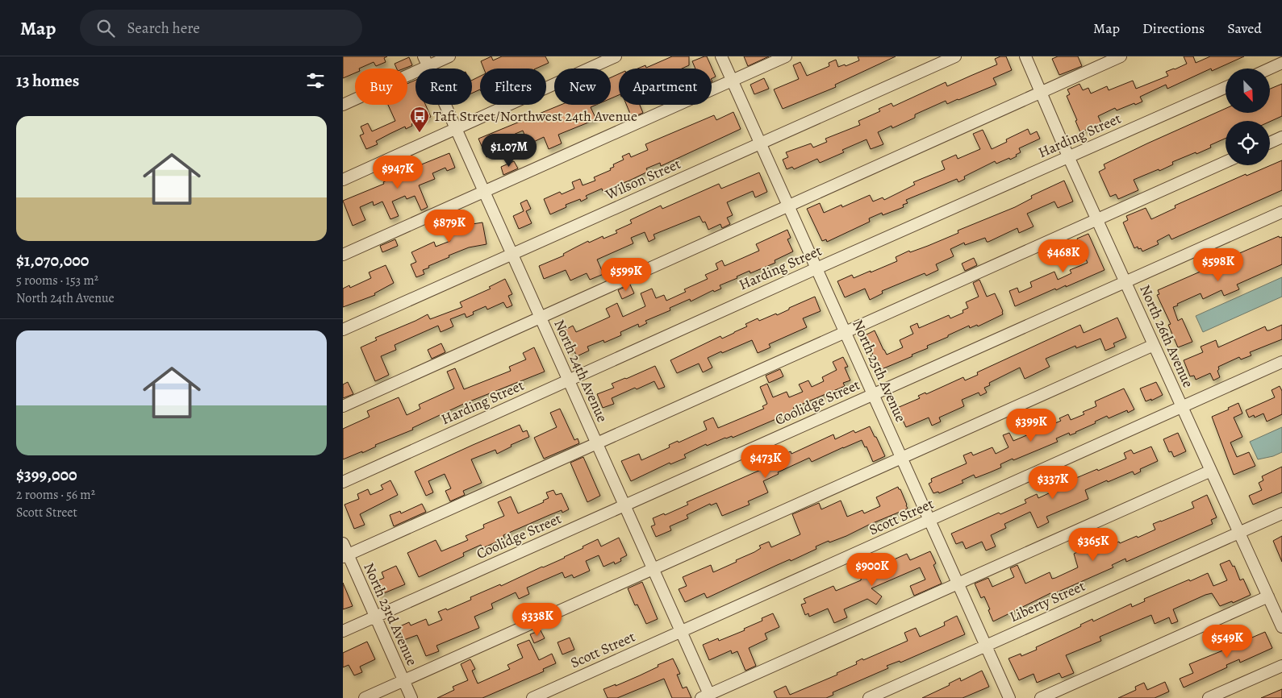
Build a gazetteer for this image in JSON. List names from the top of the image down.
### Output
{
  "streets": {
    "street": [
      "Harding Street",
      "Wilson Street",
      "North 26th Avenue",
      "North 24th Avenue",
      "North 25th Avenue",
      "Coolidge Street",
      "Scott Street",
      "Liberty Street",
      "North 23rd Avenue"
    ]
  },
  "crossings": [
    ["Harding Street", "North 26th Avenue"],
    ["Harding Street", "North 24th Avenue"],
    ["Harding Street", "North 25th Avenue"],
    ["Wilson Street", "North 24th Avenue"],
    ["Wilson Street", "North 25th Avenue"],
    ["North 26th Avenue", "Coolidge Street"],
    ["North 26th Avenue", "Scott Street"],
    ["North 26th Avenue", "Liberty Street"],
    ["North 24th Avenue", "Coolidge Street"],
    ["North 24th Avenue", "Scott Street"],
    ["North 25th Avenue", "Coolidge Street"],
    ["North 25th Avenue", "Scott Street"],
    ["North 25th Avenue", "Liberty Street"],
    ["Coolidge Street", "North 23rd Avenue"]
  ],
  "places": {
    "bus stop": ["Taft Street/Northwest 24th Avenue"]
  },
  "north": "bottom right",
  "page": {
    "header": "Map",
    "search": "Search here",
    "nav": ["Map", "Directions", "Saved"],
    "heading": "13 homes",
    "chip": [
      "Buy",
      "Rent",
      "Filters",
      "New",
      "Apartment"
    ],
    "list": [
      {
        "name": "$1,070,000",
        "note": "5 rooms · 153 m² · North 24th Avenue"
      },
      {
        "name": "$399,000",
        "note": "2 rooms · 56 m² · Scott Street"
      }
    ],
    "price": [
      "$1.07M",
      "$947K",
      "$879K",
      "$468K",
      "$598K",
      "$599K",
      "$399K",
      "$473K",
      "$337K",
      "$365K",
      "$900K",
      "$338K",
      "$549K"
    ]
  }
}
